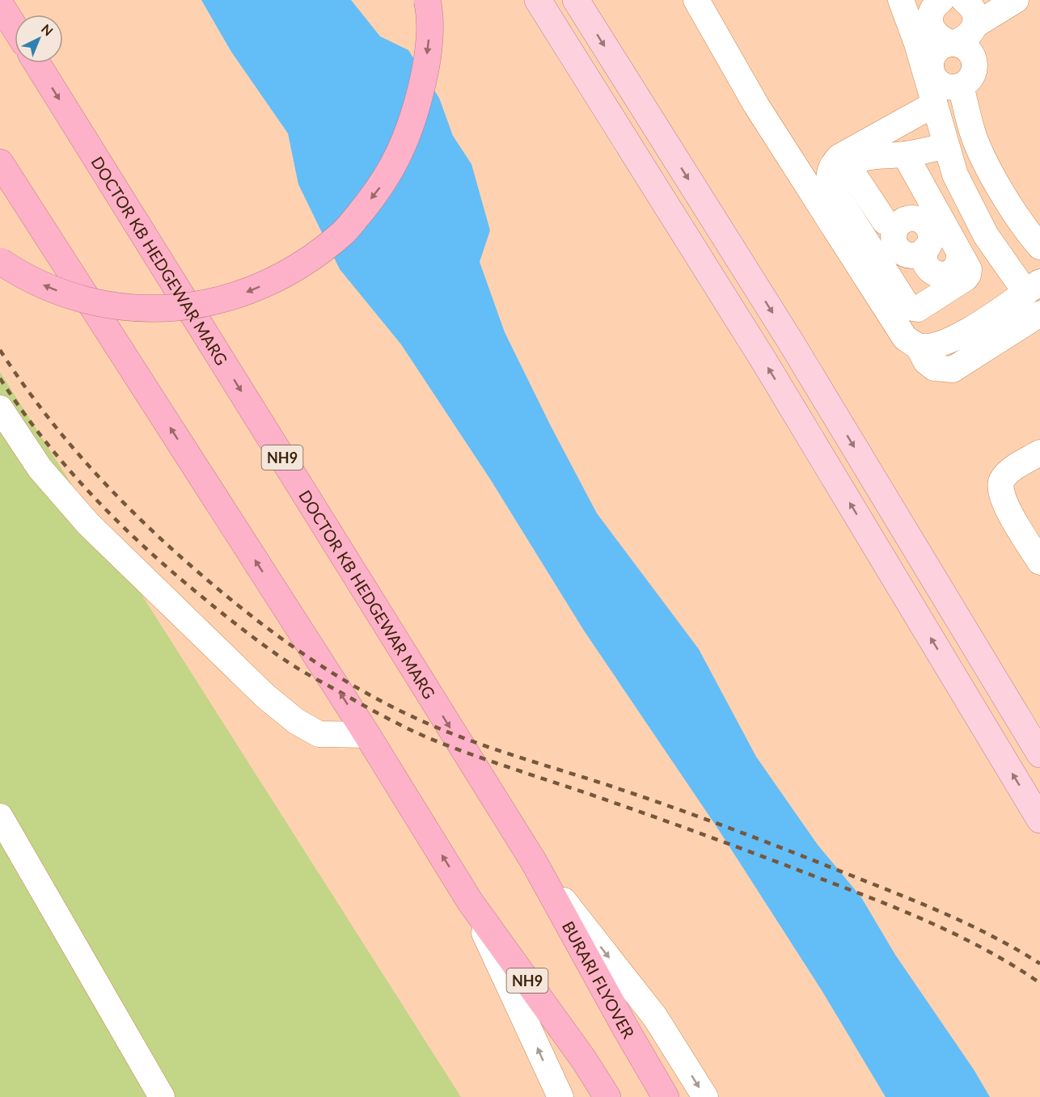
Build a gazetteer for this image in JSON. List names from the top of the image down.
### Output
{
  "streets": {
    "highway": ["DOCTOR KB HEDGEWAR MARG", "NH9", "BURARI FLYOVER"]
  },
  "crossings": [
    ["DOCTOR KB HEDGEWAR MARG", "BURARI FLYOVER"]
  ],
  "north": "top right"
}
